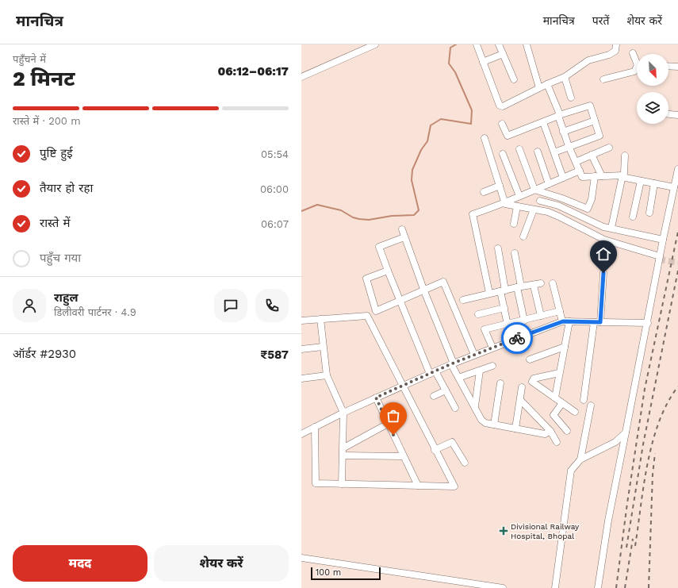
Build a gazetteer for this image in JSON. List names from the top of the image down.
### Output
{
  "places": {
    "health": ["Divisional Railway Hospital, Bhopal"]
  },
  "scale_bar": "100 m",
  "north": "bottom right",
  "page": {
    "header": "मानचित्र",
    "nav": ["मानचित्र", "परतें", "शेयर करें"],
    "heading": ["2 मिनट", "पहुँचने में", "06:12–06:17"],
    "panel": [
      "राहुल",
      "डिलीवरी पार्टनर · 4.9",
      "ऑर्डर #2930",
      "₹587"
    ],
    "bar": "रास्ते में · 200 m",
    "list": [
      ["पुष्टि हुई", "05:54"],
      ["तैयार हो रहा", "06:00"],
      ["रास्ते में", "06:07"],
      "पहुँच गया"
    ],
    "buttons": ["मदद", "शेयर करें"],
    "scale": "100 m"
  }
}
